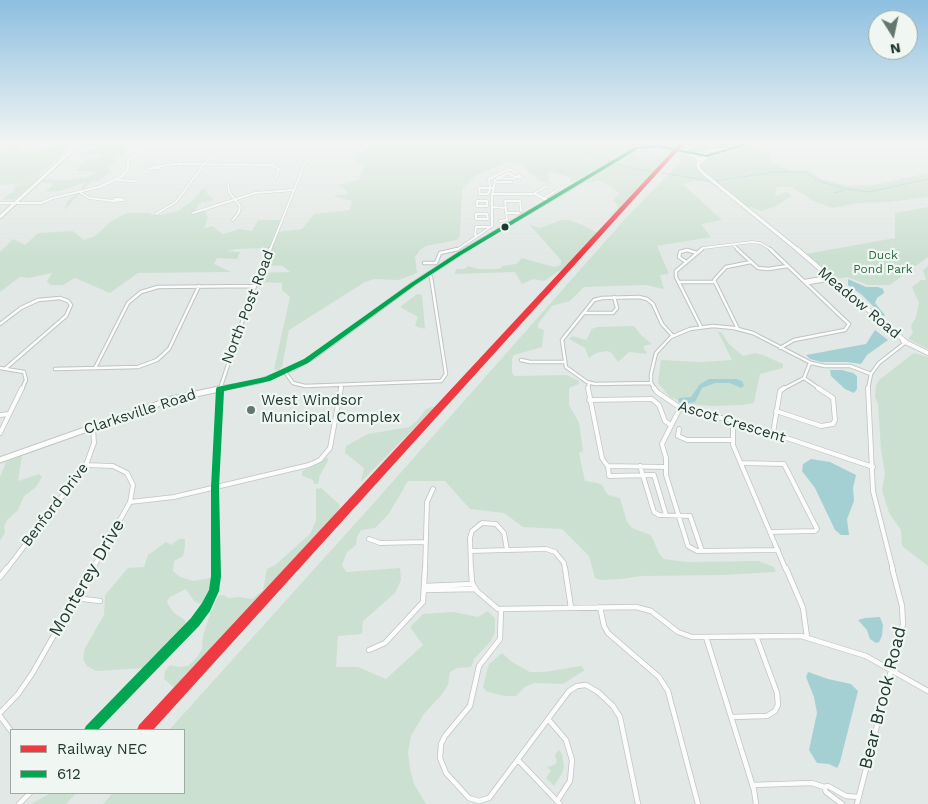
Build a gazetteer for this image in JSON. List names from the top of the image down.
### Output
{
  "streets": {
    "street": [
      "Meadow Road",
      "North Post Road",
      "Clarksville Road",
      "Ascot Crescent",
      "Benford Drive",
      "Monterey Drive",
      "Bear Brook Road"
    ]
  },
  "crossings": [
    ["North Post Road", "Clarksville Road"],
    ["Clarksville Road", "Benford Drive"],
    ["Ascot Crescent", "Bear Brook Road"],
    ["Benford Drive", "Monterey Drive"]
  ],
  "parks": ["Duck Pond Park"],
  "places": ["West Windsor Municipal Complex"],
  "lines": ["rail line NEC", "transit line 612"],
  "legend": ["Railway NEC", "612"],
  "north": "bottom"
}
